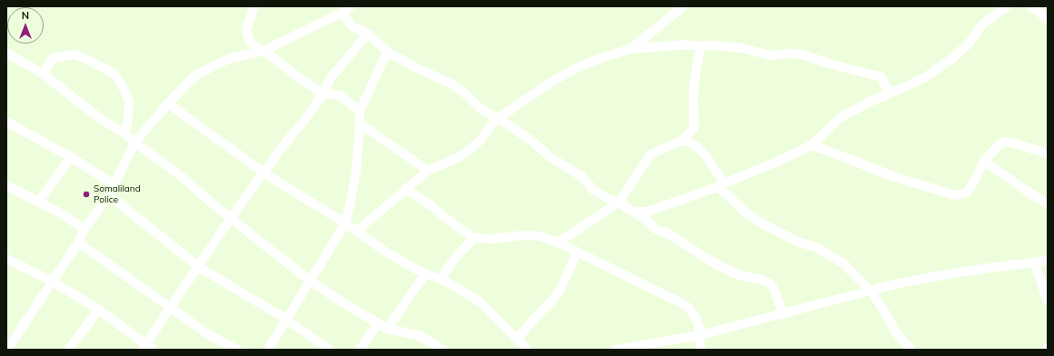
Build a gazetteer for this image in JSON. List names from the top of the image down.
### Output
{
  "places": ["Somaliland Police"],
  "north": "top"
}
